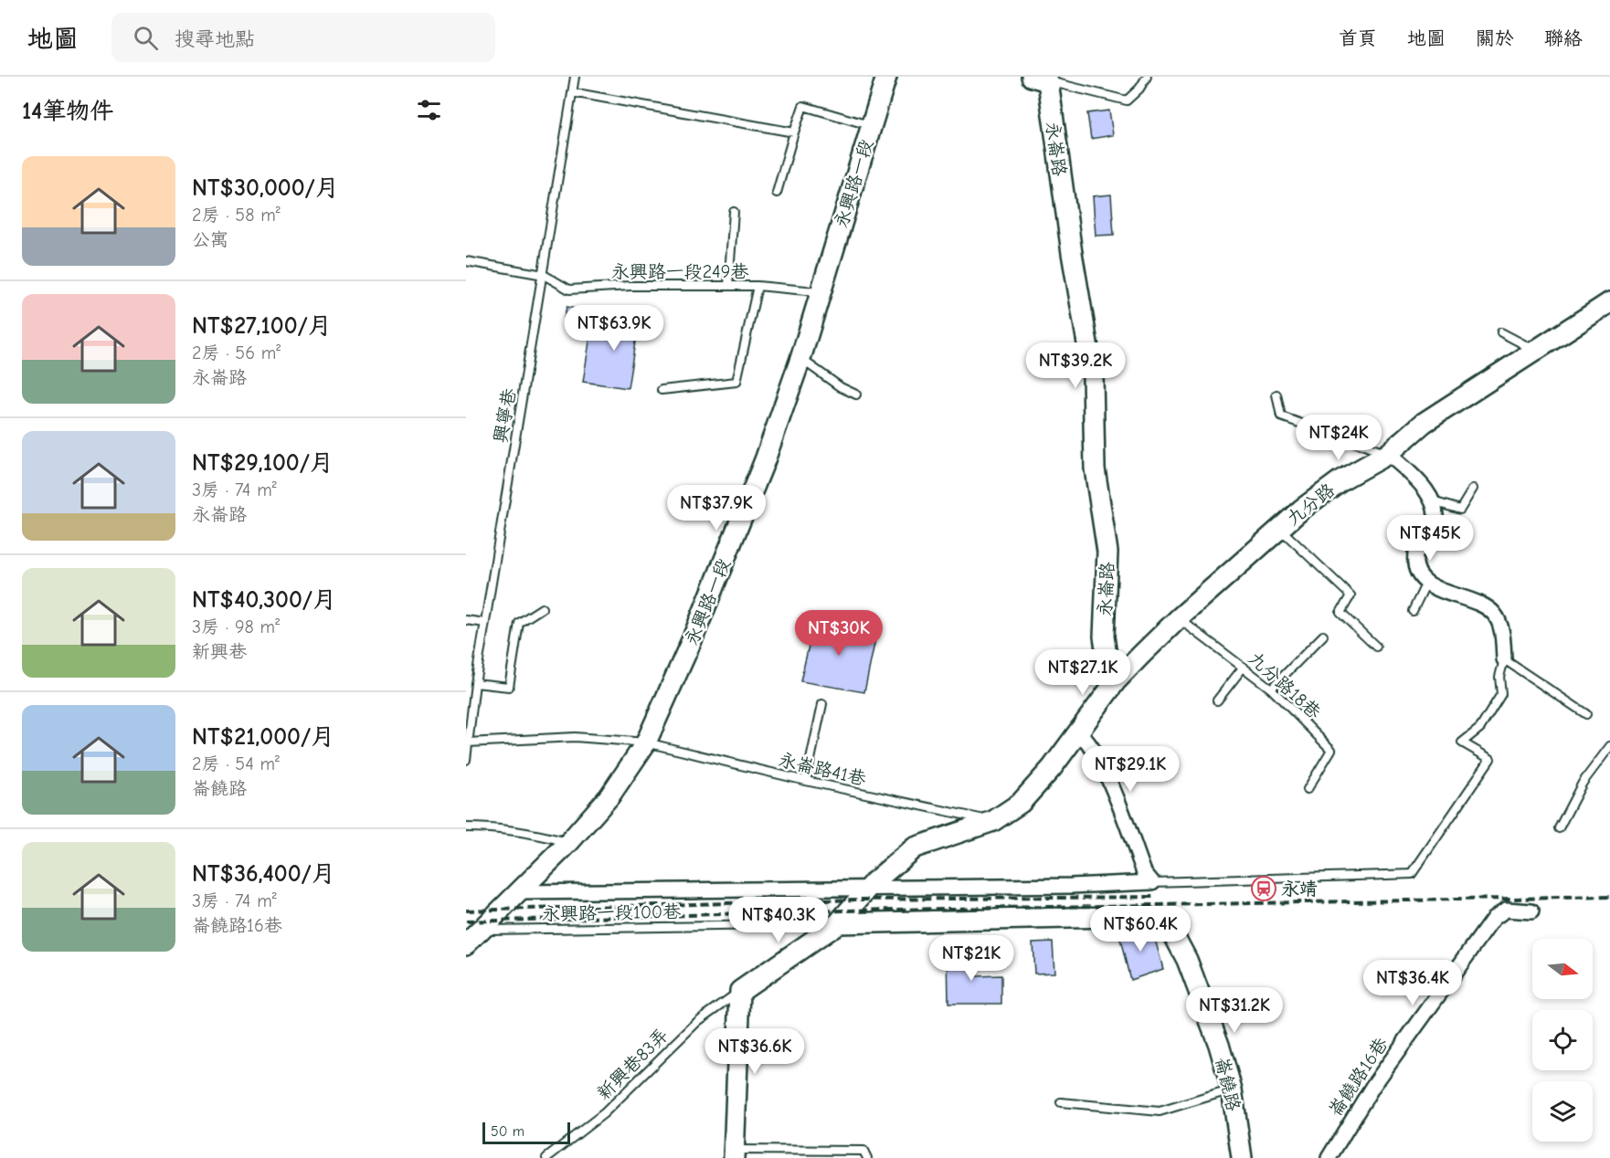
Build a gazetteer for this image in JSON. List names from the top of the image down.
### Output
{
  "streets": {
    "street": [
      "永崙路",
      "永興路一段",
      "九分路",
      "崙饒路16巷",
      "崙饒路"
    ],
    "lane": [
      "永興路一段249巷",
      "興寧巷",
      "九分路18巷",
      "永崙路41巷",
      "永興路一段100巷",
      "新興巷83弄"
    ]
  },
  "crossings": [
    ["永崙路", "九分路"],
    ["永興路一段", "永興路一段249巷"],
    ["永興路一段", "永崙路41巷"],
    ["永興路一段", "永興路一段100巷"],
    ["永興路一段249巷", "興寧巷"],
    ["興寧巷", "永崙路41巷"],
    ["九分路", "九分路18巷"],
    ["永興路一段100巷", "崙饒路"]
  ],
  "places": {
    "station": ["永靖"]
  },
  "scale_bar": "50 m",
  "north": "right",
  "page": {
    "header": "地圖",
    "search": "搜尋地點",
    "nav": [
      "首頁",
      "地圖",
      "關於",
      "聯絡"
    ],
    "heading": "14筆物件",
    "list": [
      {
        "name": "NT$30,000/月",
        "note": "2房 · 58 m² · 公寓"
      },
      {
        "name": "NT$27,100/月",
        "note": "2房 · 56 m² · 永崙路"
      },
      {
        "name": "NT$29,100/月",
        "note": "3房 · 74 m² · 永崙路"
      },
      {
        "name": "NT$40,300/月",
        "note": "3房 · 98 m² · 新興巷"
      },
      {
        "name": "NT$21,000/月",
        "note": "2房 · 54 m² · 崙饒路"
      },
      {
        "name": "NT$36,400/月",
        "note": "3房 · 74 m² · 崙饒路16巷"
      }
    ],
    "price": [
      "NT$63.9K",
      "NT$39.2K",
      "NT$24K",
      "NT$37.9K",
      "NT$45K",
      "NT$30K",
      "NT$27.1K",
      "NT$29.1K",
      "NT$40.3K",
      "NT$60.4K",
      "NT$21K",
      "NT$36.4K",
      "NT$31.2K",
      "NT$36.6K"
    ],
    "scale": "50 m"
  }
}
